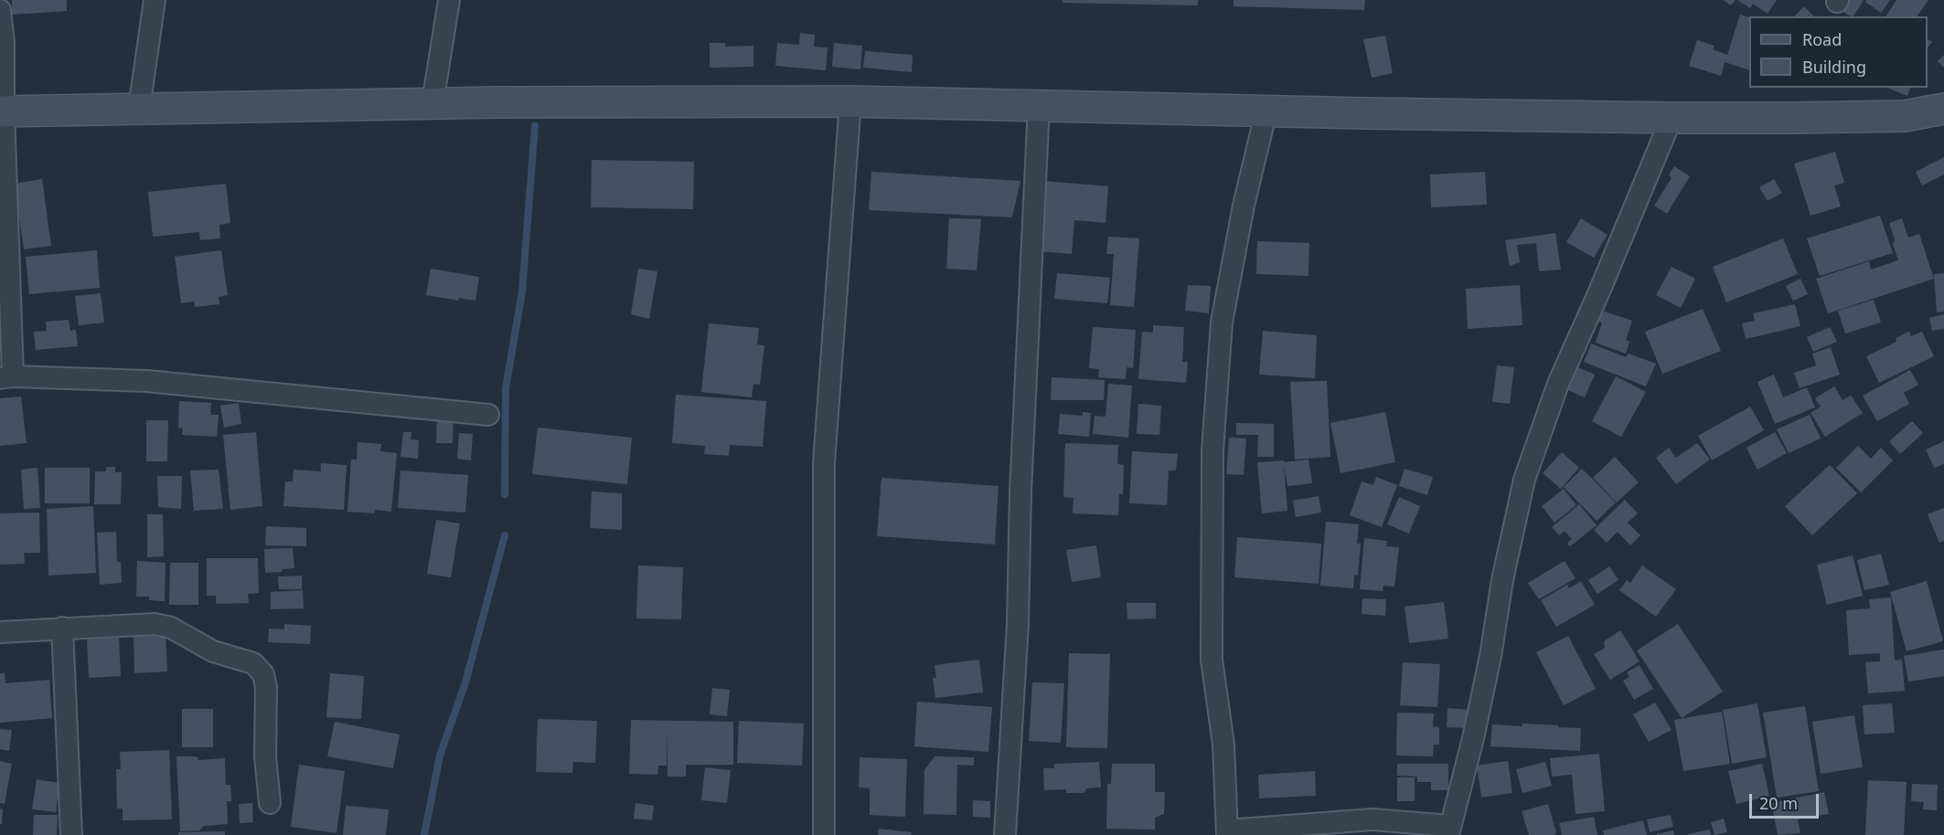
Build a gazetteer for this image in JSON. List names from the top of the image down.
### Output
{
  "legend": ["Road", "Building"],
  "scale_bar": "20 m"
}
